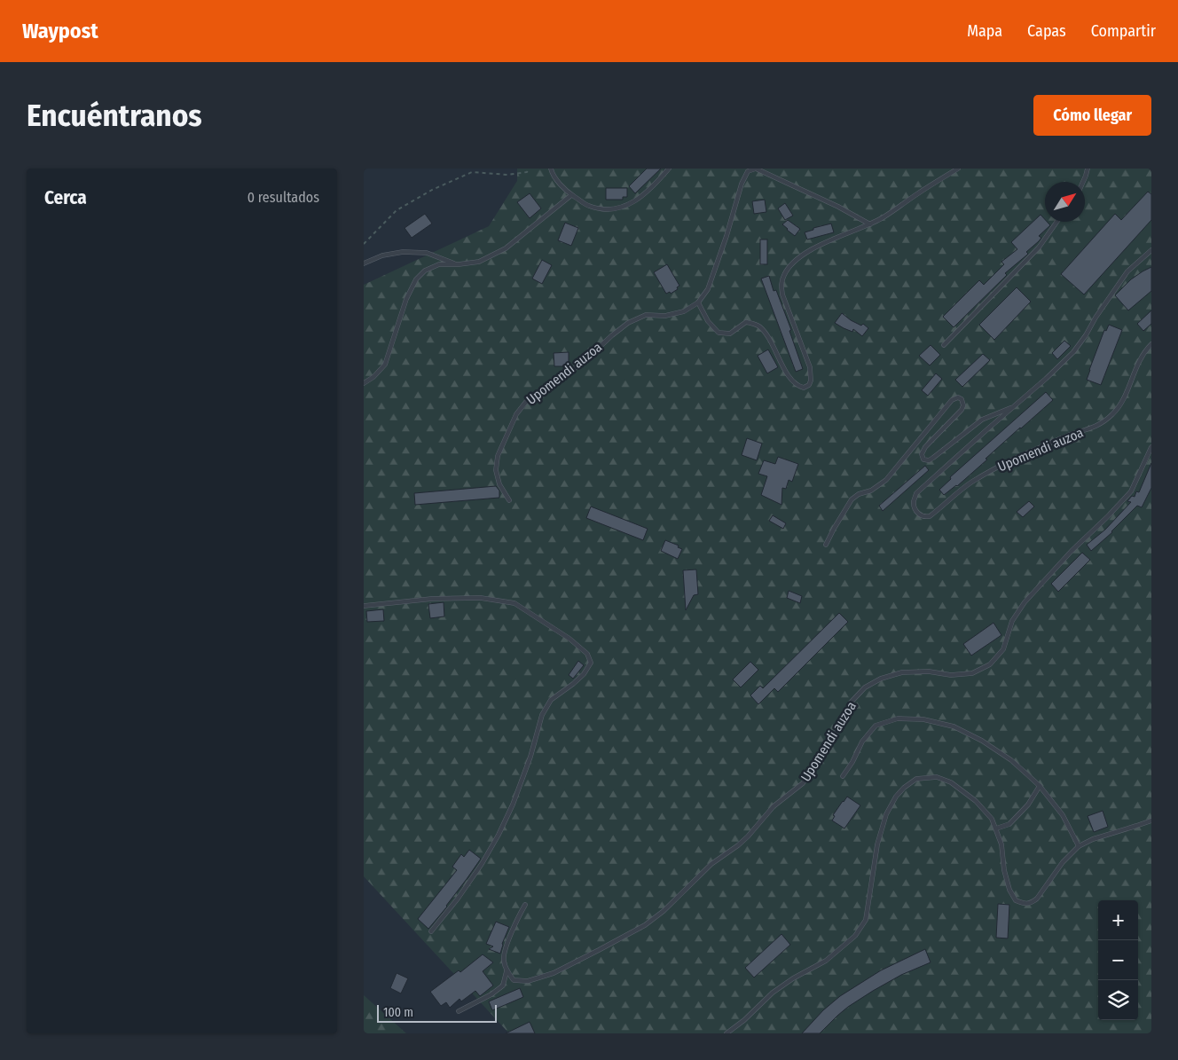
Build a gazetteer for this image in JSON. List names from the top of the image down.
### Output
{
  "streets": {
    "lane": ["Upomendi auzoa"]
  },
  "scale_bar": "100 m",
  "north": "top right",
  "page": {
    "header": "Waypost",
    "nav": ["Mapa", "Capas", "Compartir"],
    "buttons": "Cómo llegar",
    "title": "Encuéntranos",
    "heading": ["Cerca", "0 resultados"],
    "map_buttons": ["+", "−"],
    "scale": "100 m"
  }
}
